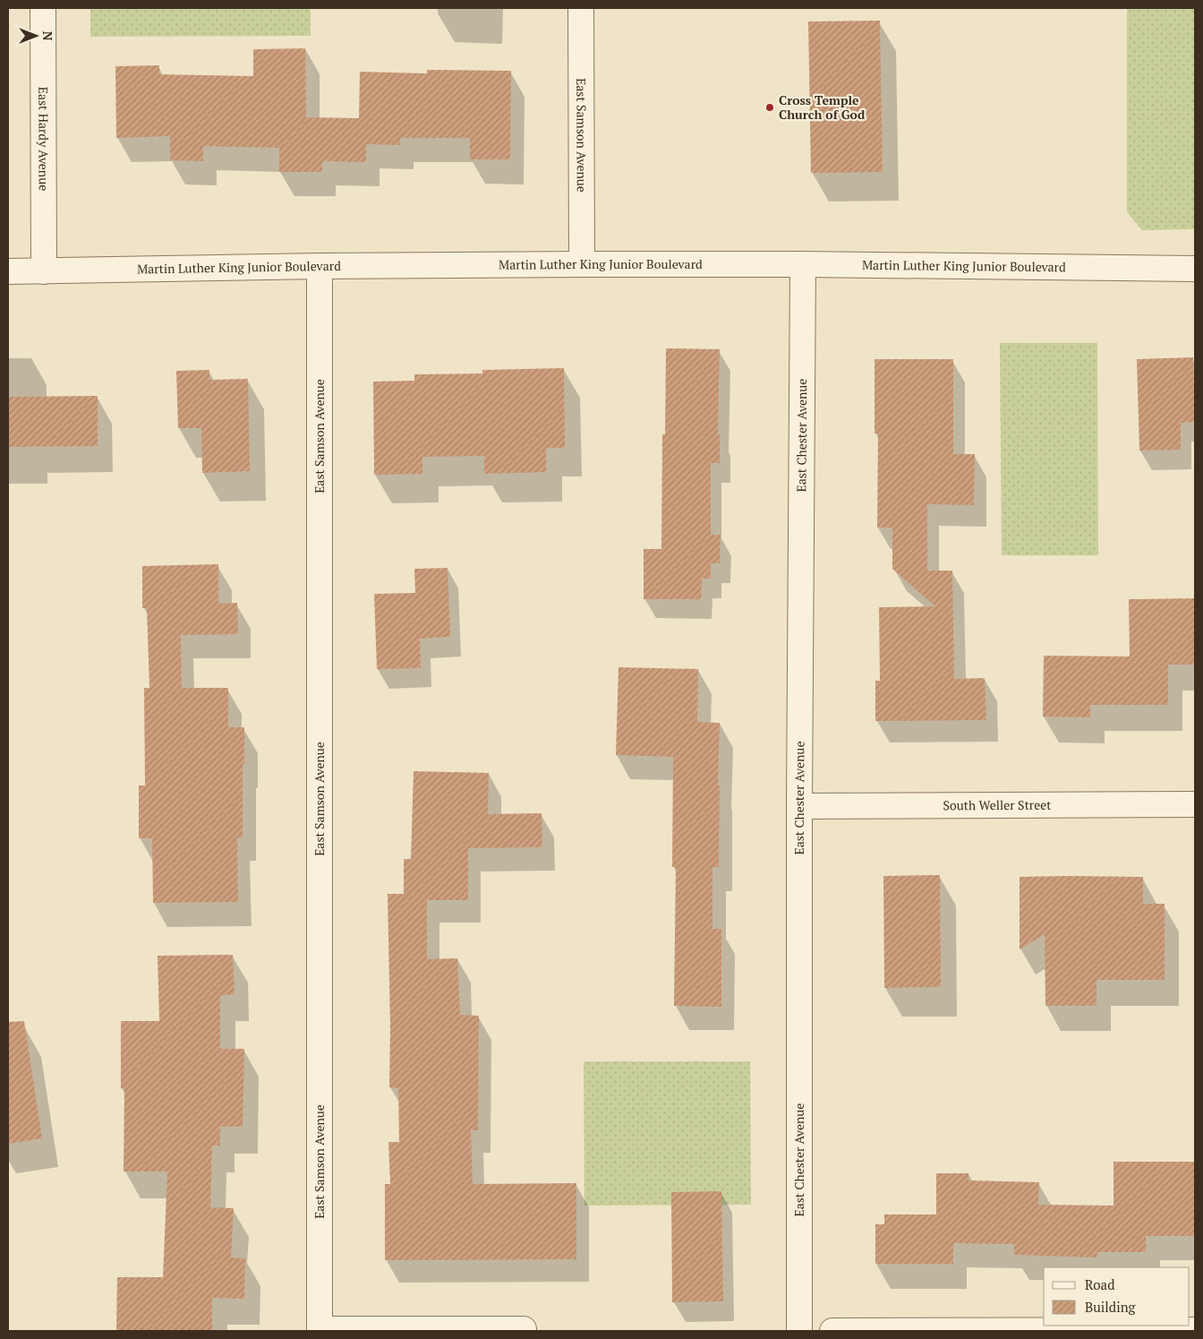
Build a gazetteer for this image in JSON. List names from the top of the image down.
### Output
{
  "streets": {
    "street": [
      "East Samson Avenue",
      "East Hardy Avenue",
      "Martin Luther King Junior Boulevard",
      "East Chester Avenue",
      "South Weller Street"
    ]
  },
  "crossings": [
    ["East Samson Avenue", "Martin Luther King Junior Boulevard"],
    ["East Hardy Avenue", "Martin Luther King Junior Boulevard"],
    ["Martin Luther King Junior Boulevard", "East Chester Avenue"],
    ["East Chester Avenue", "South Weller Street"]
  ],
  "places": ["Cross Temple Church of God"],
  "legend": ["Road", "Building"],
  "north": "right"
}
